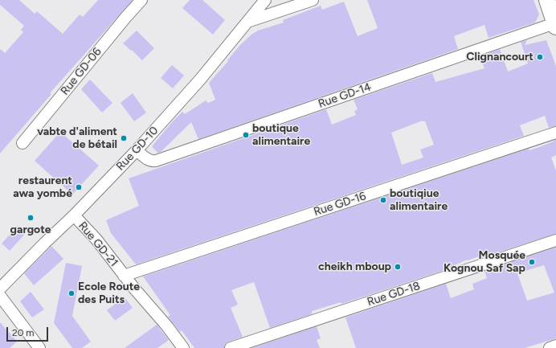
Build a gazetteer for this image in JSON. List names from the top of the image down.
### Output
{
  "streets": {
    "street": [
      "Rue GD-06",
      "Rue GD-14",
      "Rue GD-10",
      "Rue GD-16",
      "Rue GD-21",
      "Rue GD-18"
    ]
  },
  "crossings": [
    ["Rue GD-14", "Rue GD-10"],
    ["Rue GD-10", "Rue GD-21"],
    ["Rue GD-16", "Rue GD-21"]
  ],
  "places": [
    "Clignancourt",
    "boutique alimentaire",
    "vabte d'aliment de bétail",
    "restaurent awa yombé",
    "boutiqiue alimentaire",
    "gargote",
    "Mosquée Kognou Saf Sap",
    "cheikh mboup",
    "Ecole Route des Puits"
  ],
  "scale_bar": "20 m"
}
